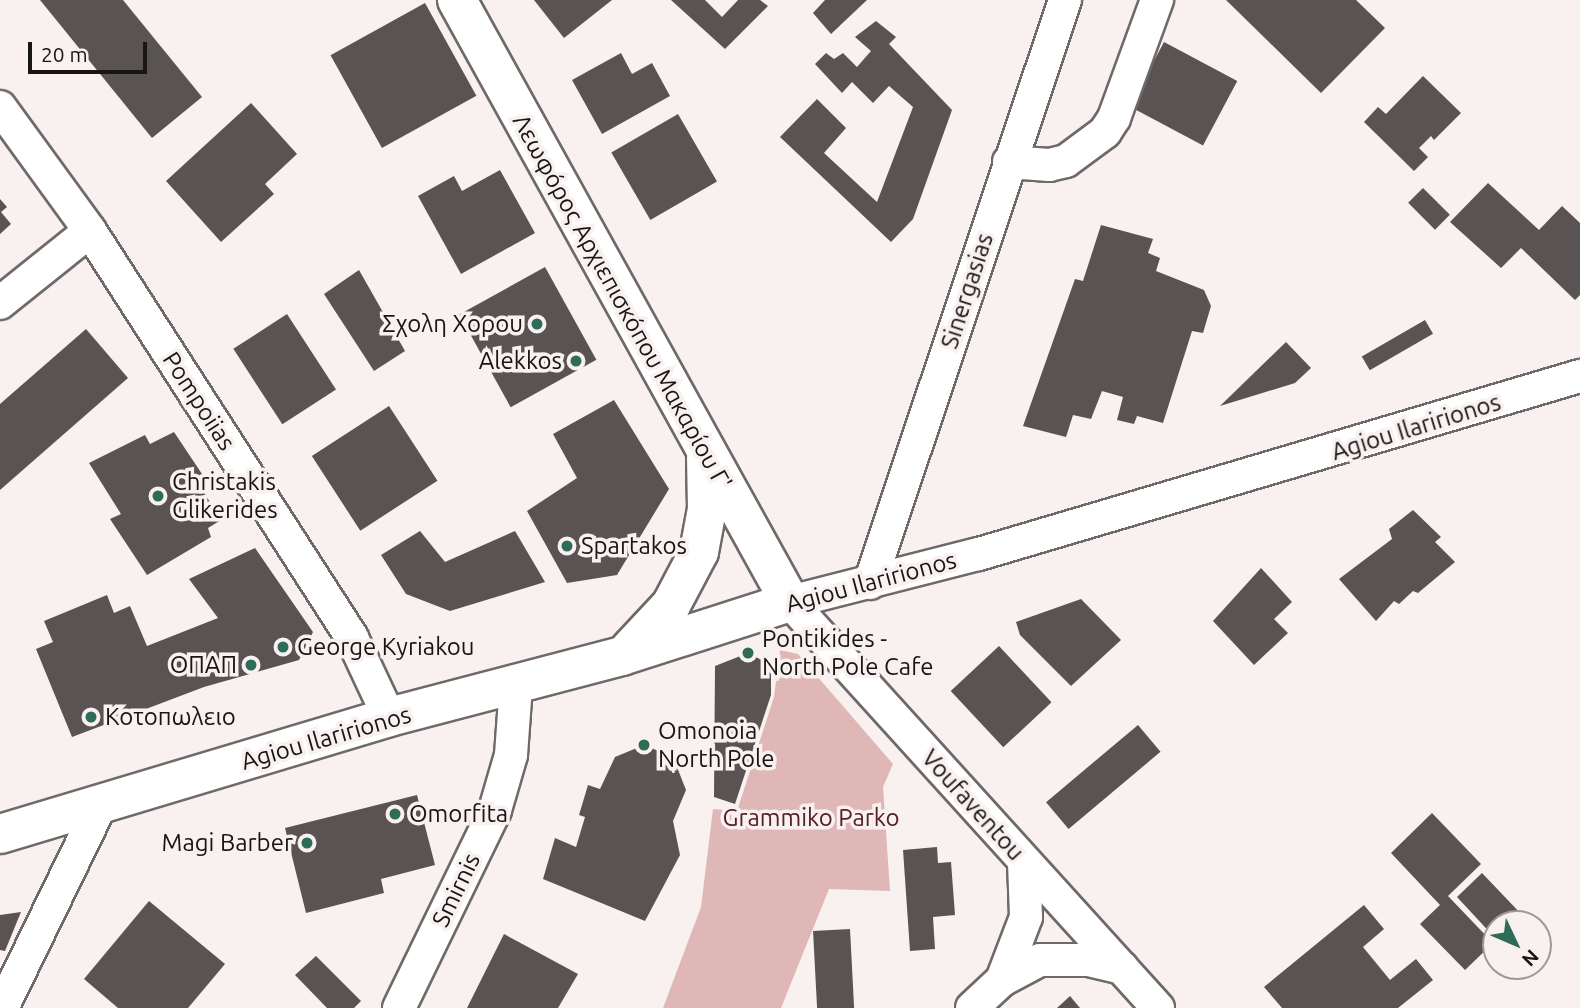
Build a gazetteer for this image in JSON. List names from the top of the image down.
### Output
{
  "streets": {
    "street": [
      "Sinergasias",
      "Λεωφόρος Αρχιεπισκόπου Μακαρίου Γ'",
      "Pompoiias",
      "Agiou Ilaririonos",
      "Voufaventou",
      "Smirnis"
    ]
  },
  "crossings": [
    ["Sinergasias", "Agiou Ilaririonos"],
    ["Λεωφόρος Αρχιεπισκόπου Μακαρίου Γ'", "Agiou Ilaririonos"],
    ["Λεωφόρος Αρχιεπισκόπου Μακαρίου Γ'", "Voufaventou"],
    ["Pompoiias", "Agiou Ilaririonos"],
    ["Agiou Ilaririonos", "Voufaventou"],
    ["Agiou Ilaririonos", "Smirnis"]
  ],
  "parks": ["Grammiko Parko"],
  "places": [
    "Σχολη Χορου",
    "Alekkos",
    "Christakis Glikerides",
    "Spartakos",
    "George Kyriakou",
    "Pontikides - North Pole Cafe",
    "ΟΠΑΠ",
    "Κοτοπωλειο",
    "Omonoia North Pole",
    "Omorfita",
    "Magi Barber"
  ],
  "scale_bar": "20 m",
  "north": "bottom right"
}
